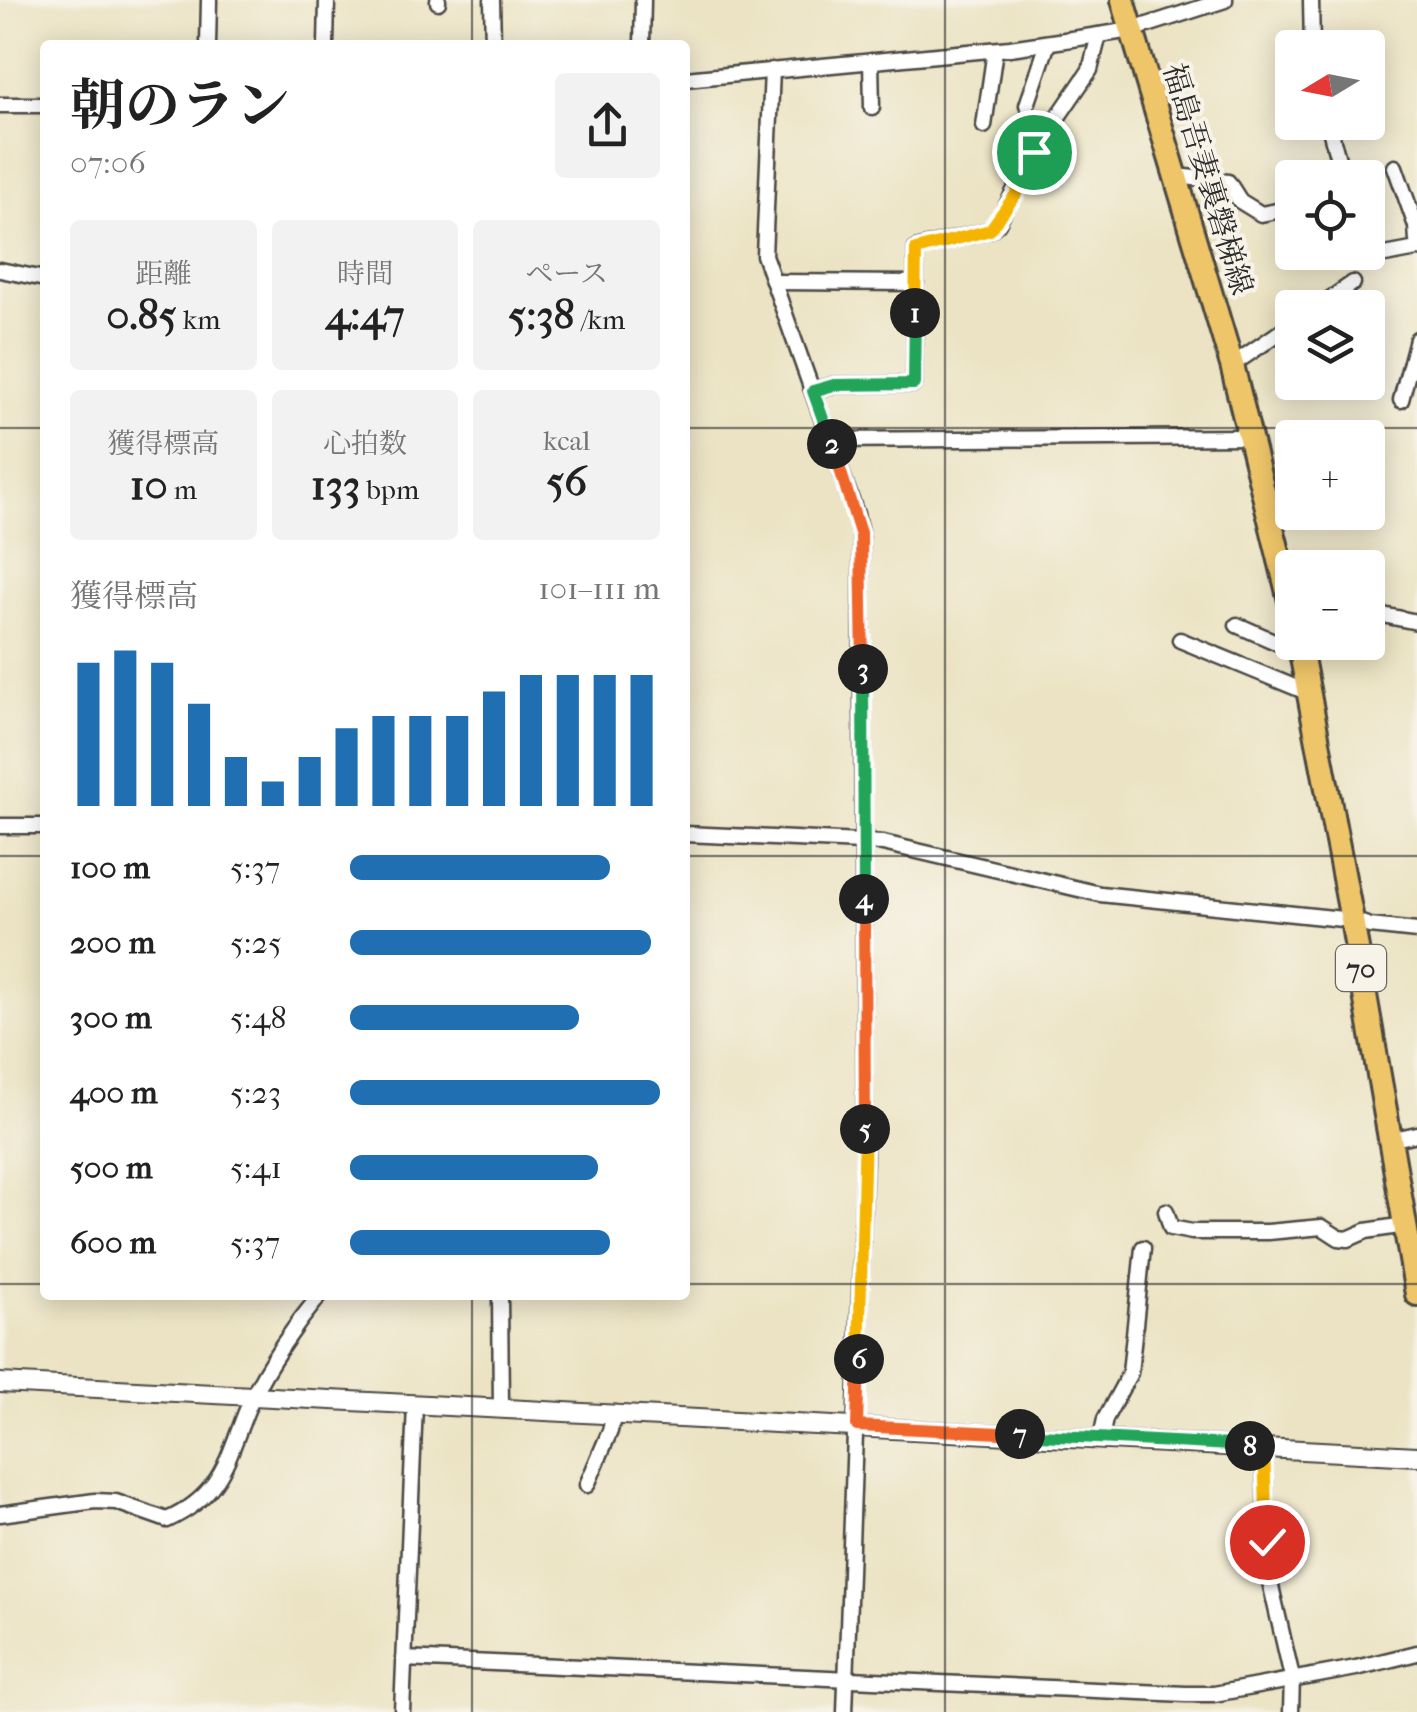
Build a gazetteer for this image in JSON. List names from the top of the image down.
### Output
{
  "streets": {
    "main road": ["福島吾妻裏磐梯線", "70"]
  },
  "north": "left",
  "page": {
    "map_buttons": ["+", "−"],
    "heading": ["朝のラン", "07:06"],
    "stats": [
      ["距離", "0.85 km"],
      ["時間", "4:47"],
      ["ペース", "5:38 /km"],
      ["獲得標高", "10 m"],
      ["心拍数", "133 bpm"],
      ["kcal", "56"]
    ],
    "pins": [
      "1",
      "2",
      "3",
      "4",
      "5",
      "6",
      "7",
      "8"
    ],
    "chart": ["獲得標高", "101–111 m"],
    "list": [
      {
        "name": "100 m",
        "note": "5:37"
      },
      {
        "name": "200 m",
        "note": "5:25"
      },
      {
        "name": "300 m",
        "note": "5:48"
      },
      {
        "name": "400 m",
        "note": "5:23"
      },
      {
        "name": "500 m",
        "note": "5:41"
      },
      {
        "name": "600 m",
        "note": "5:37"
      }
    ]
  }
}
